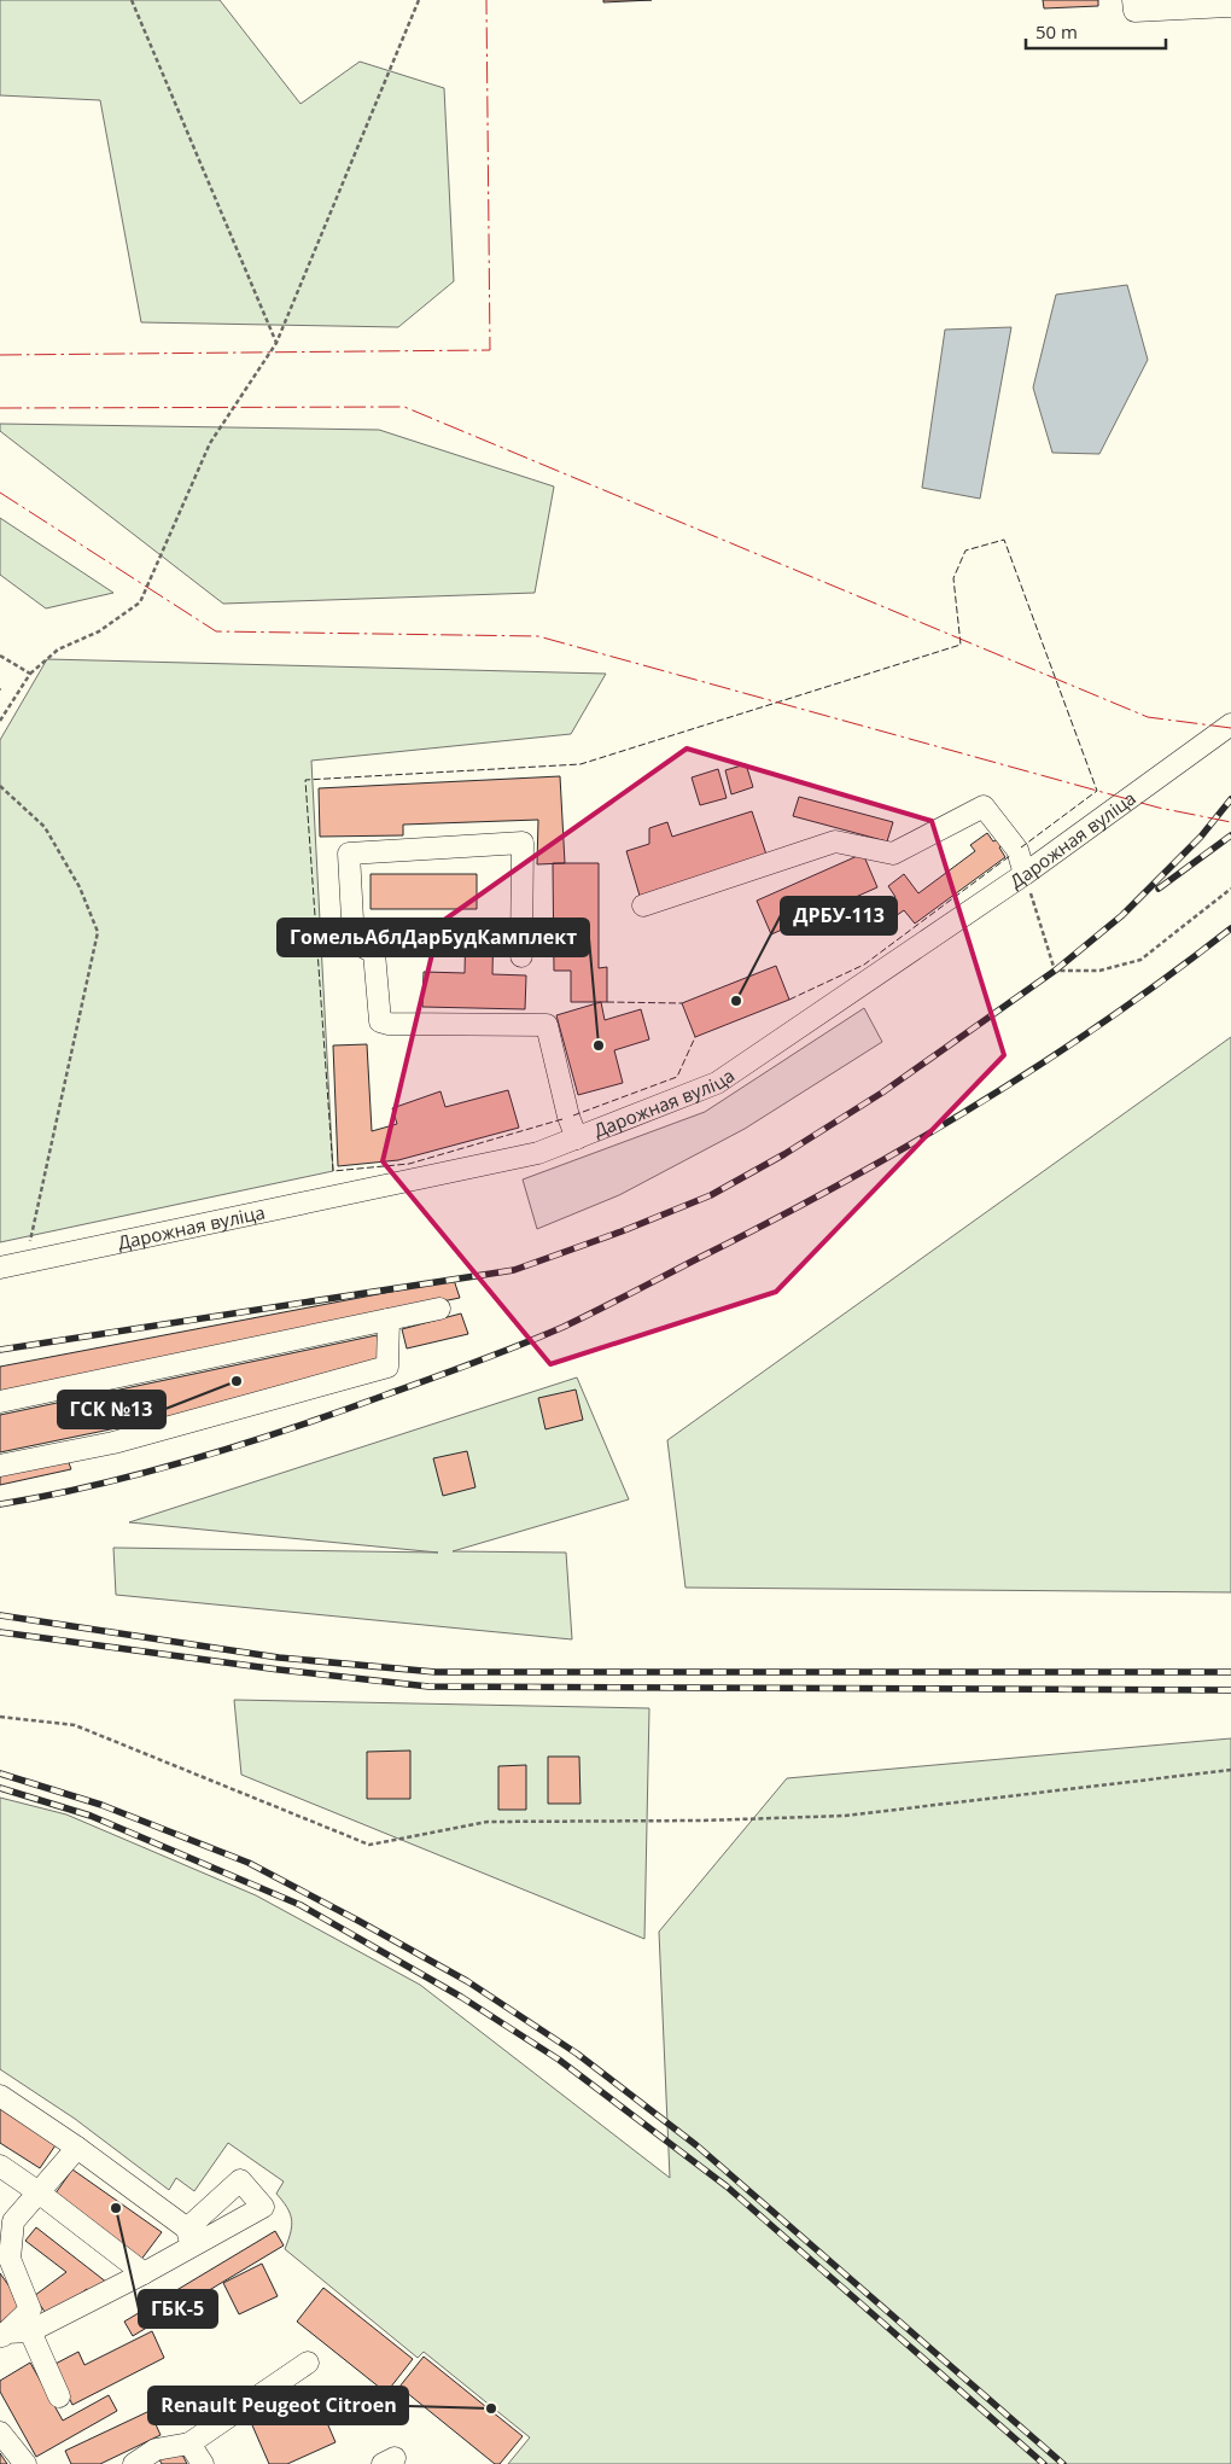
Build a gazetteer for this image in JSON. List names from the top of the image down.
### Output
{
  "streets": {
    "street": ["Дарожная вуліца"]
  },
  "places": [
    "ДРБУ-113",
    "ГомельАблДарБудКамплект",
    "ГСК №13",
    "ГБК-5",
    "Renault Peugeot Citroen"
  ],
  "scale_bar": "50 m"
}
